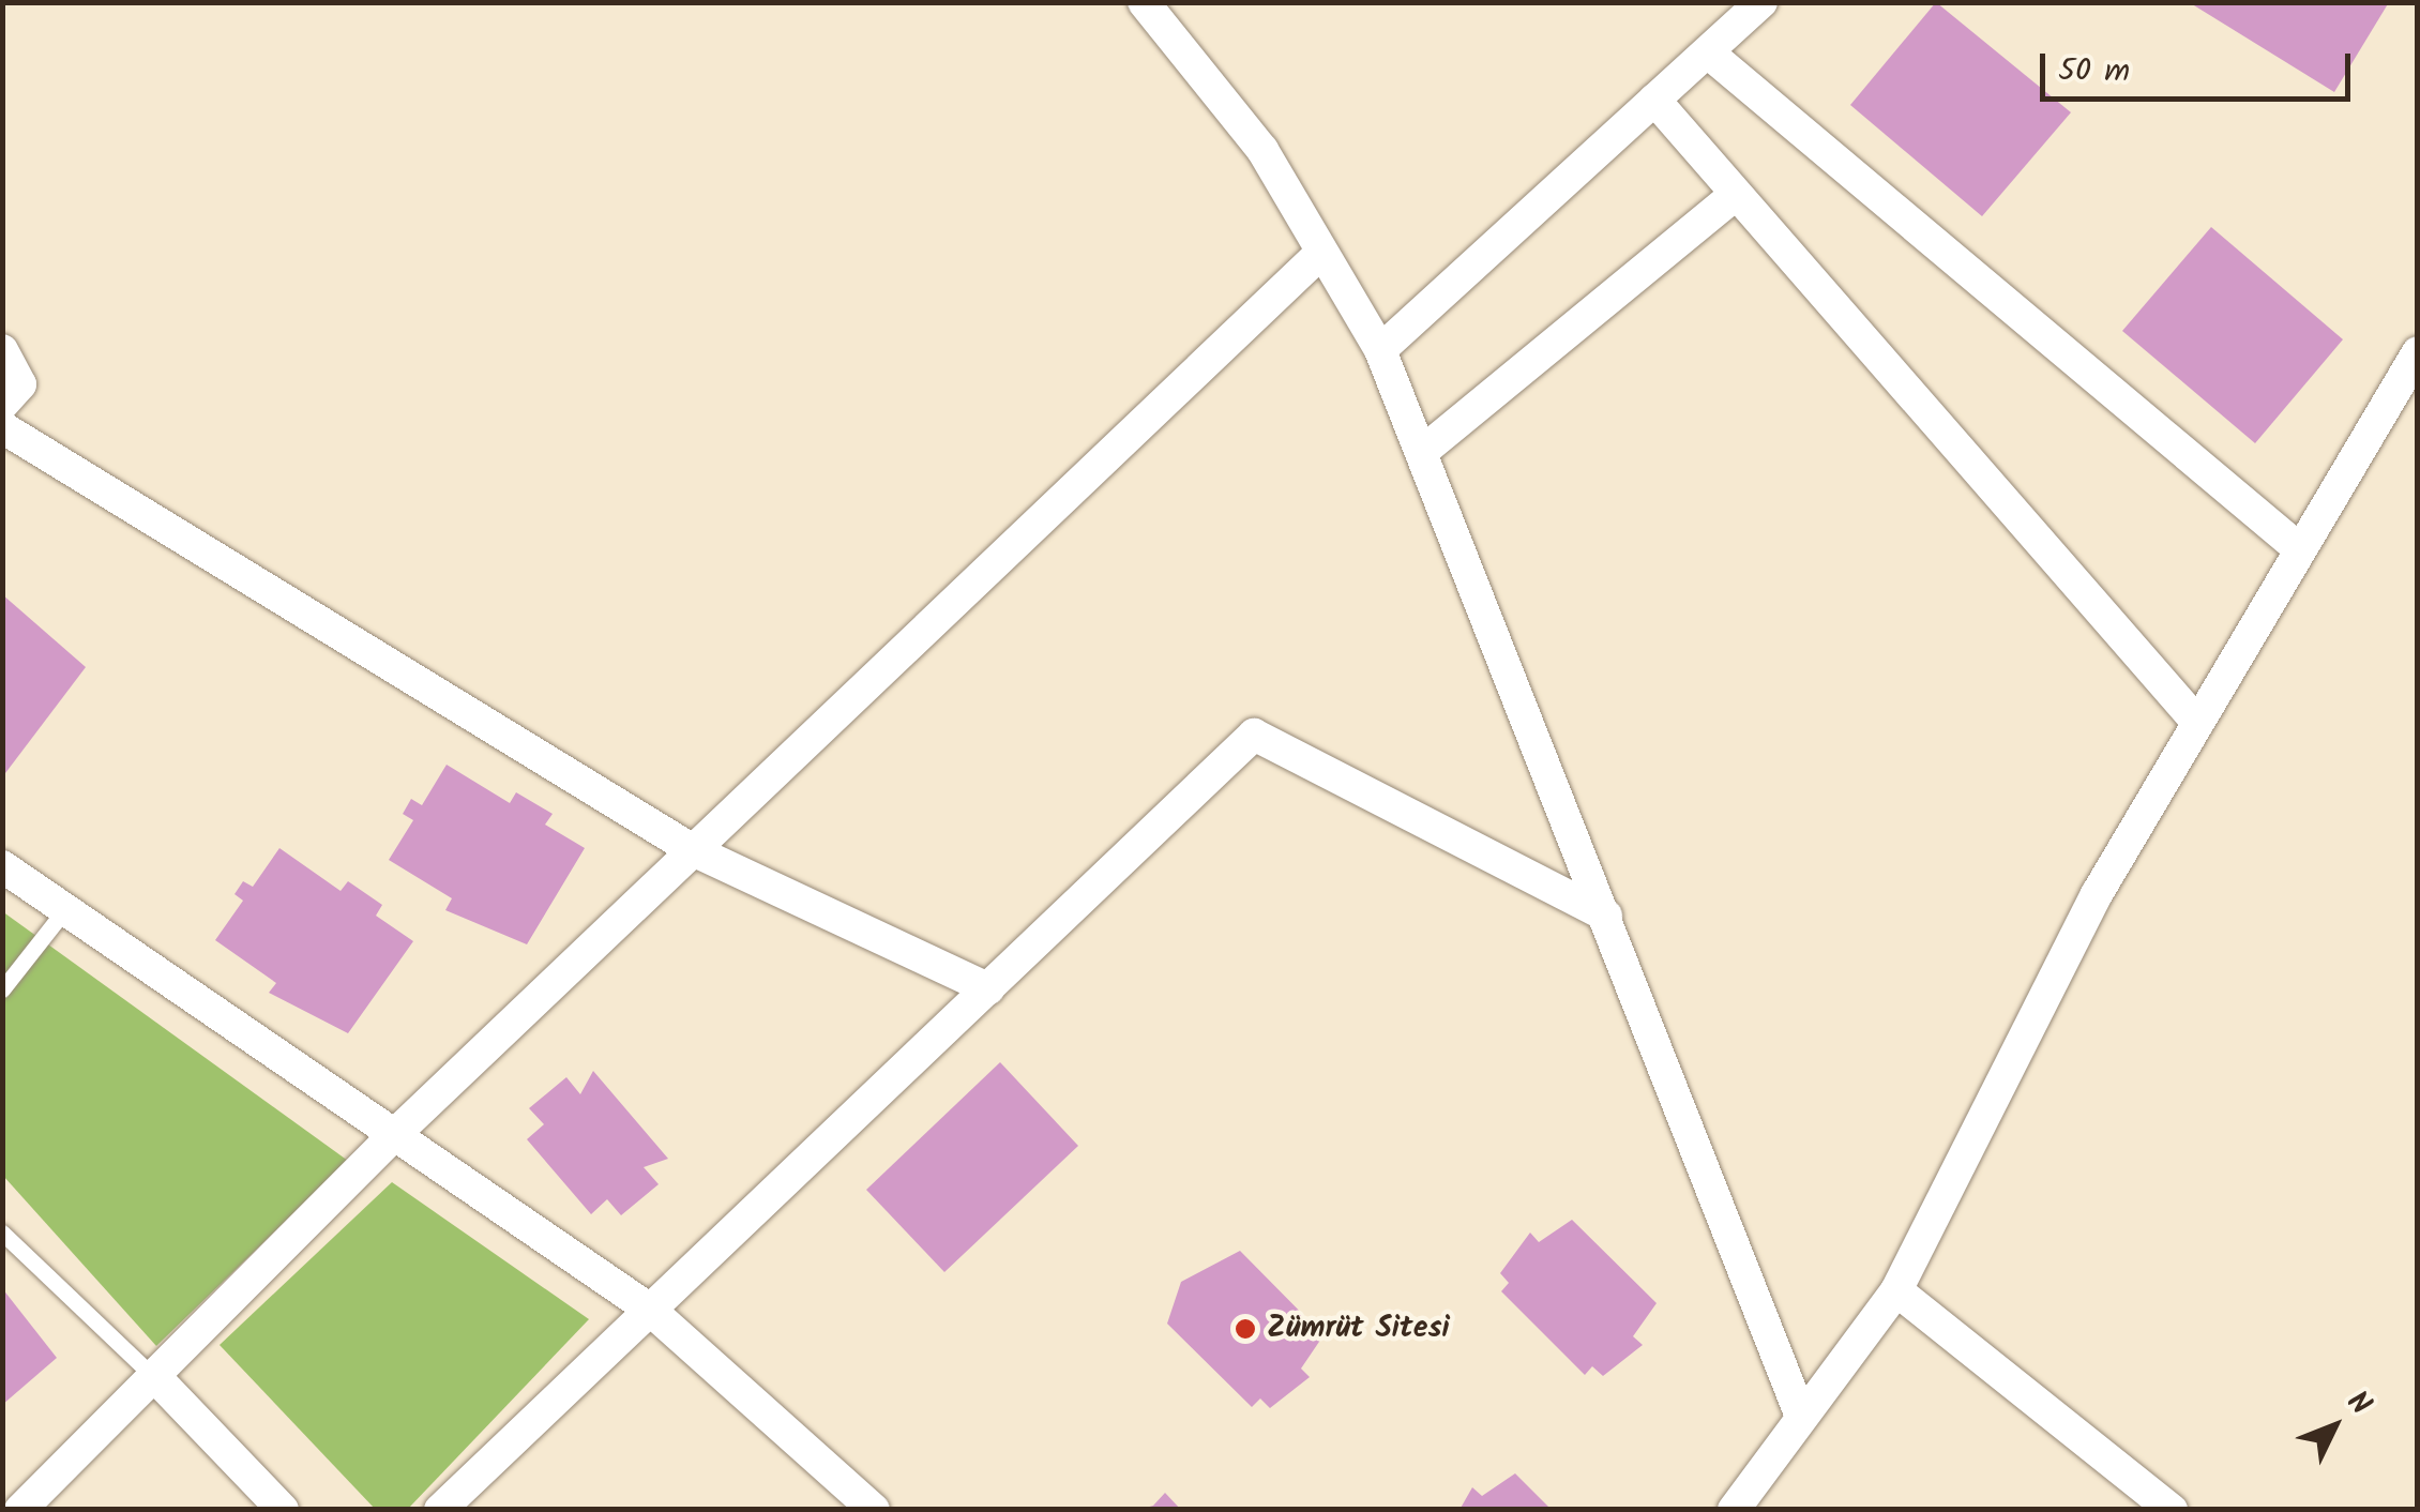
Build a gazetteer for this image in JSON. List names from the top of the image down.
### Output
{
  "places": ["Zümrüt Sitesi"],
  "scale_bar": "50 m",
  "north": "top right"
}
